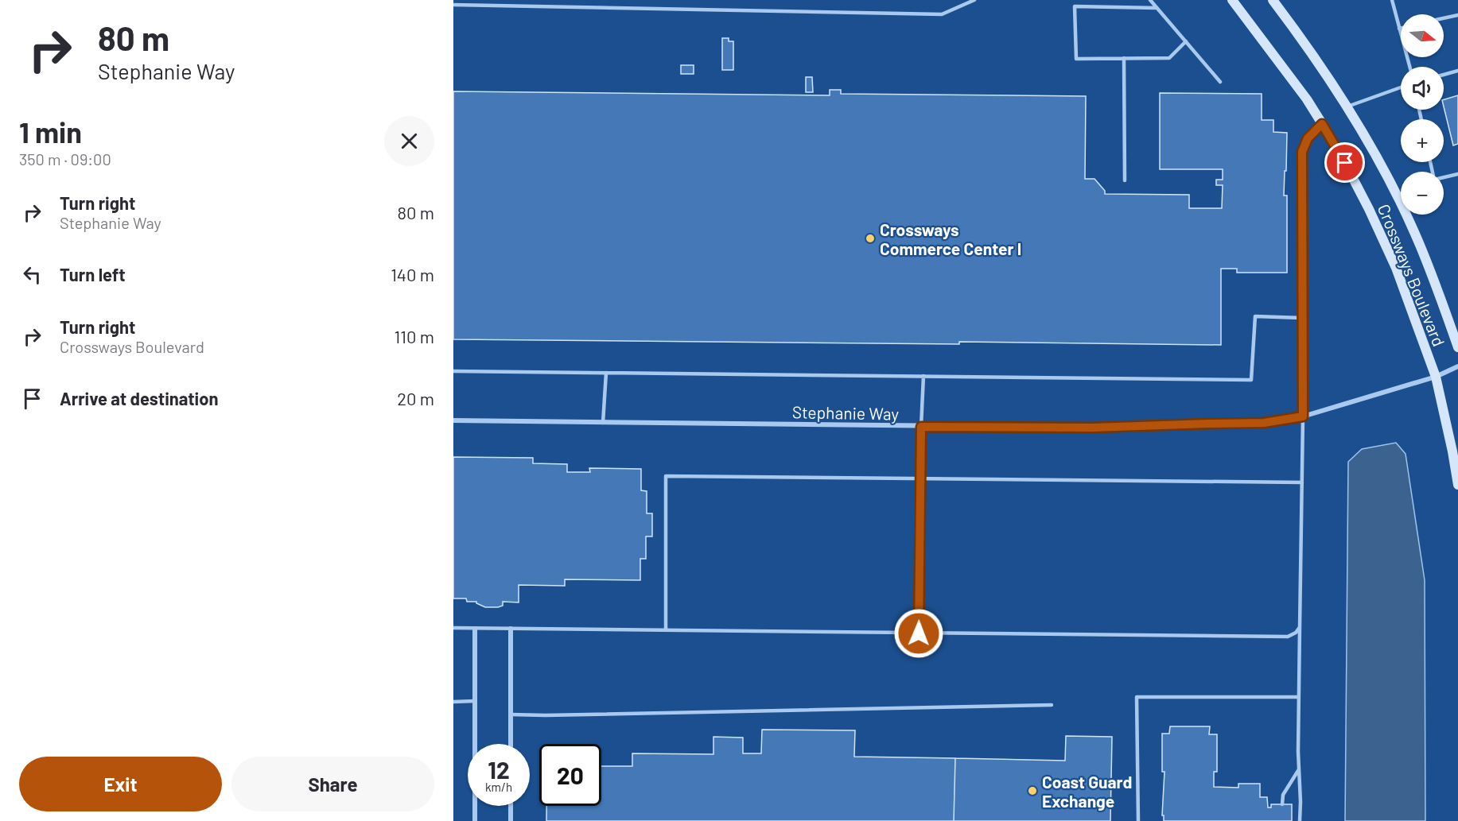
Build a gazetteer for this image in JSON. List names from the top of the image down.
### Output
{
  "streets": {
    "street": ["Crossways Boulevard", "Stephanie Way"]
  },
  "crossings": [
    ["Crossways Boulevard", "Stephanie Way"]
  ],
  "places": ["Crossways Commerce Center I", "Coast Guard Exchange"],
  "north": "right",
  "page": {
    "turn": ["80 m", "Stephanie Way"],
    "map_buttons": ["+", "−"],
    "heading": ["1 min", "350 m · 09:00"],
    "list": [
      {
        "name": "Turn right",
        "note": "Stephanie Way",
        "value": "80 m"
      },
      {
        "name": "Turn left",
        "value": "140 m"
      },
      {
        "name": "Turn right",
        "note": "Crossways Boulevard",
        "value": "110 m"
      },
      {
        "name": "Arrive at destination",
        "value": "20 m"
      }
    ],
    "speed": "12 km/h",
    "limit": "20",
    "buttons": ["Exit", "Share"]
  }
}
